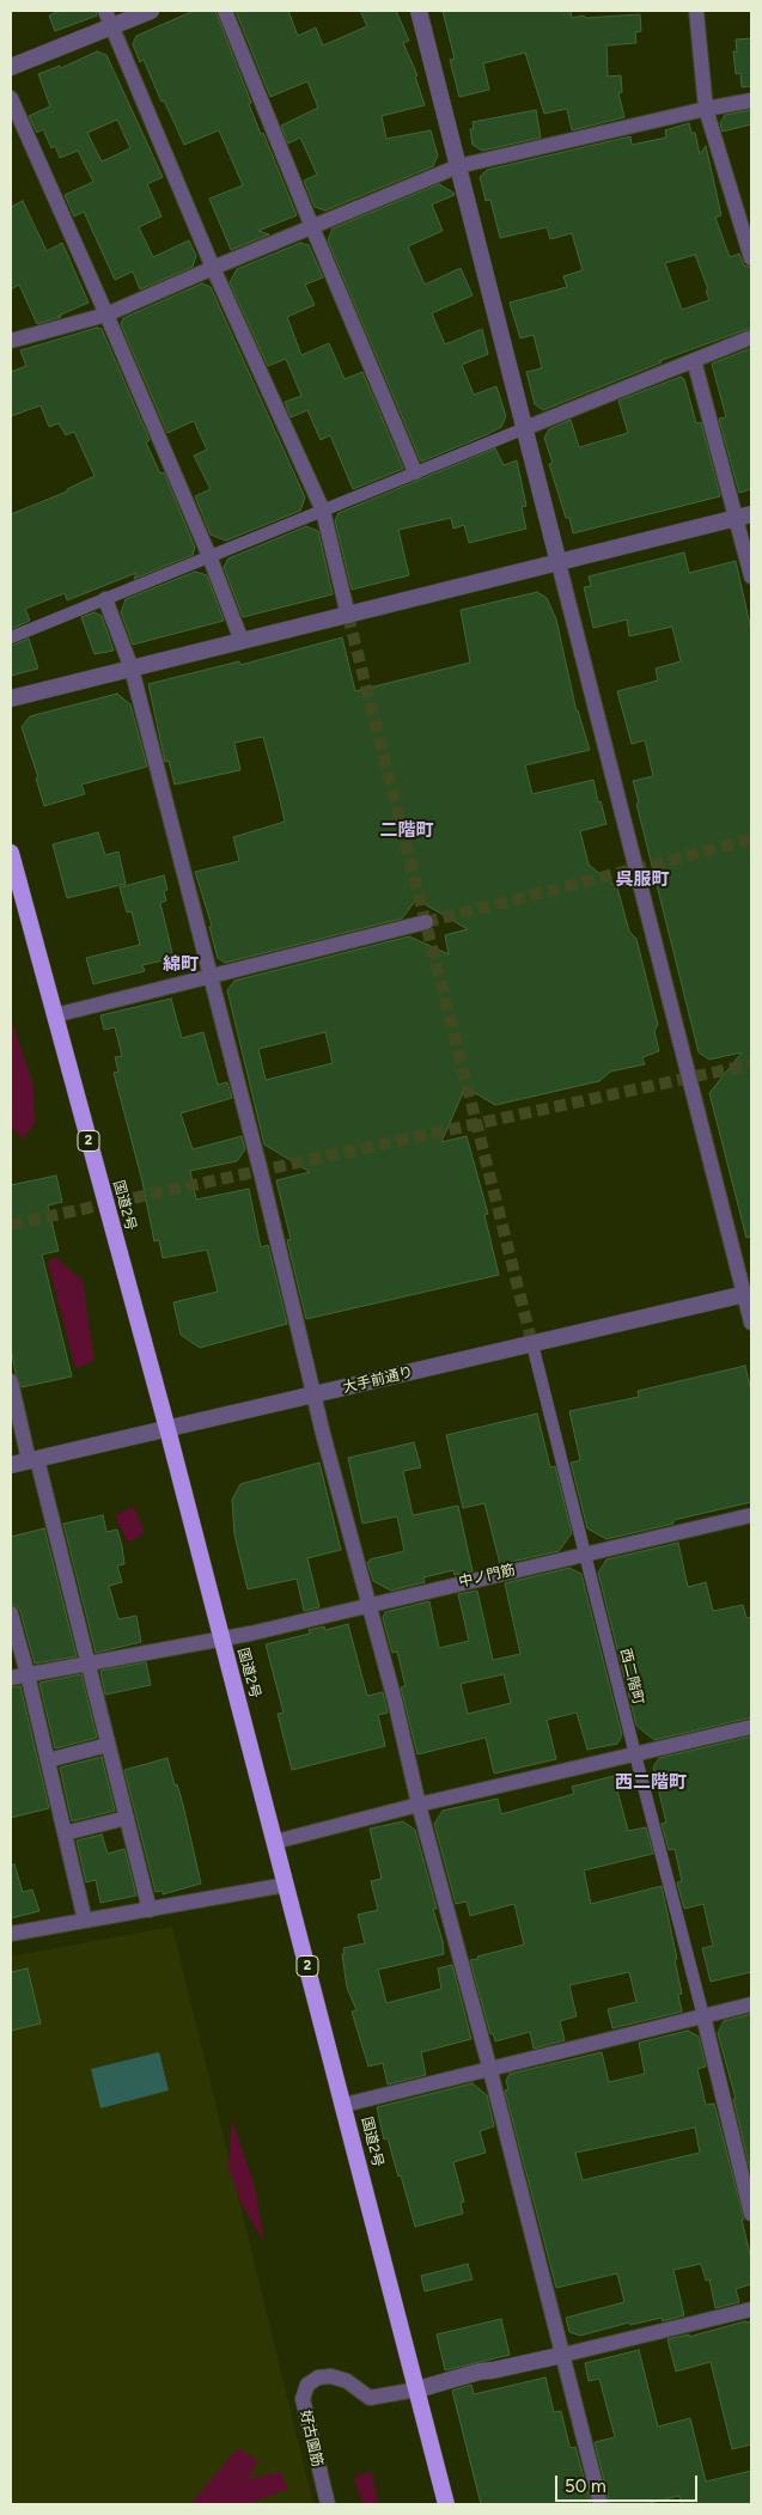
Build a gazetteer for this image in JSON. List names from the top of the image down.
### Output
{
  "streets": {
    "highway": ["2", "国道2号"],
    "street": [
      "大手前通り",
      "中ノ門筋",
      "西二階町",
      "好古園筋"
    ]
  },
  "crossings": [
    ["国道2号", "大手前通り"],
    ["国道2号", "中ノ門筋"],
    ["国道2号", "好古園筋"],
    ["大手前通り", "西二階町"],
    ["中ノ門筋", "西二階町"]
  ],
  "districts": [
    "二階町",
    "呉服町",
    "綿町",
    "西二階町"
  ],
  "scale_bar": "50 m"
}
